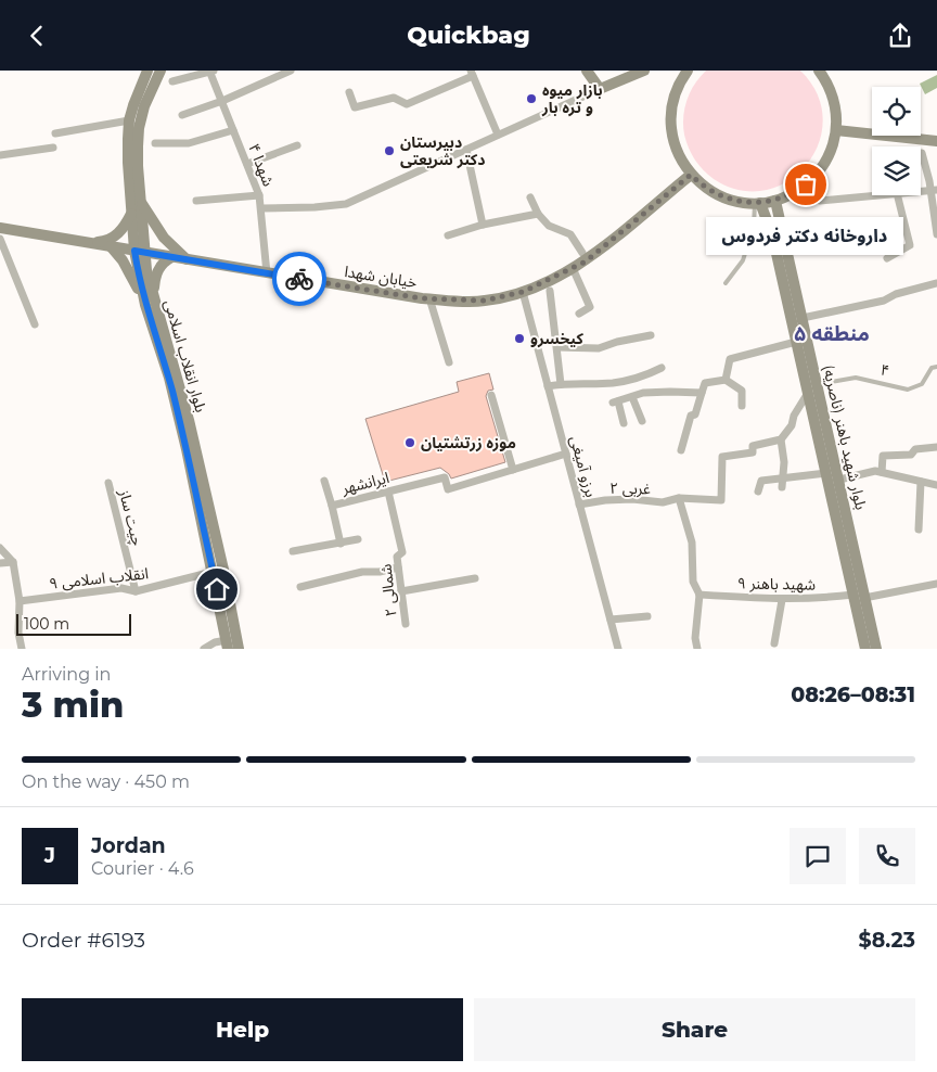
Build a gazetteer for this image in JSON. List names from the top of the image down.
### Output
{
  "streets": {
    "main road": ["خیابان شهدا", "بلوار انقلاب اسلامی", "بلوار شهید باهنر (ناصریه)"],
    "street": [
      "شهدا ۴",
      "برزو آمیغی",
      "ایرانشهر",
      "۲ غربی",
      "چیت ساز",
      "انقلاب اسلامی ۹",
      "شهید باهنر ۹",
      "۲ شمالی"
    ],
    "lane": ["۴"]
  },
  "crossings": [
    ["شهدا ۴", "خیابان شهدا"],
    ["خیابان شهدا", "بلوار انقلاب اسلامی"],
    ["خیابان شهدا", "برزو آمیغی"],
    ["بلوار انقلاب اسلامی", "انقلاب اسلامی ۹"],
    ["۴", "بلوار شهید باهنر (ناصریه)"],
    ["بلوار شهید باهنر (ناصریه)", "شهید باهنر ۹"],
    ["برزو آمیغی", "۲ غربی"],
    ["ایرانشهر", "۲ شمالی"],
    ["چیت ساز", "انقلاب اسلامی ۹"]
  ],
  "districts": ["منطقه ۵"],
  "places": [
    "بازار میوه و تره بار",
    "دبیرستان دکتر شریعتی",
    "داروخانه دکتر فردوس",
    "کیخسرو",
    "موزه زرتشتیان"
  ],
  "scale_bar": "100 m",
  "page": {
    "header": "Quickbag",
    "bubble": "داروخانه دکتر فردوس",
    "scale": "100 m",
    "heading": ["3 min", "Arriving in", "08:26–08:31"],
    "panel": [
      "Jordan",
      "Courier · 4.6",
      "Order #6193",
      "$8.23"
    ],
    "bar": "On the way · 450 m",
    "round": "J",
    "buttons": ["Help", "Share"]
  }
}
